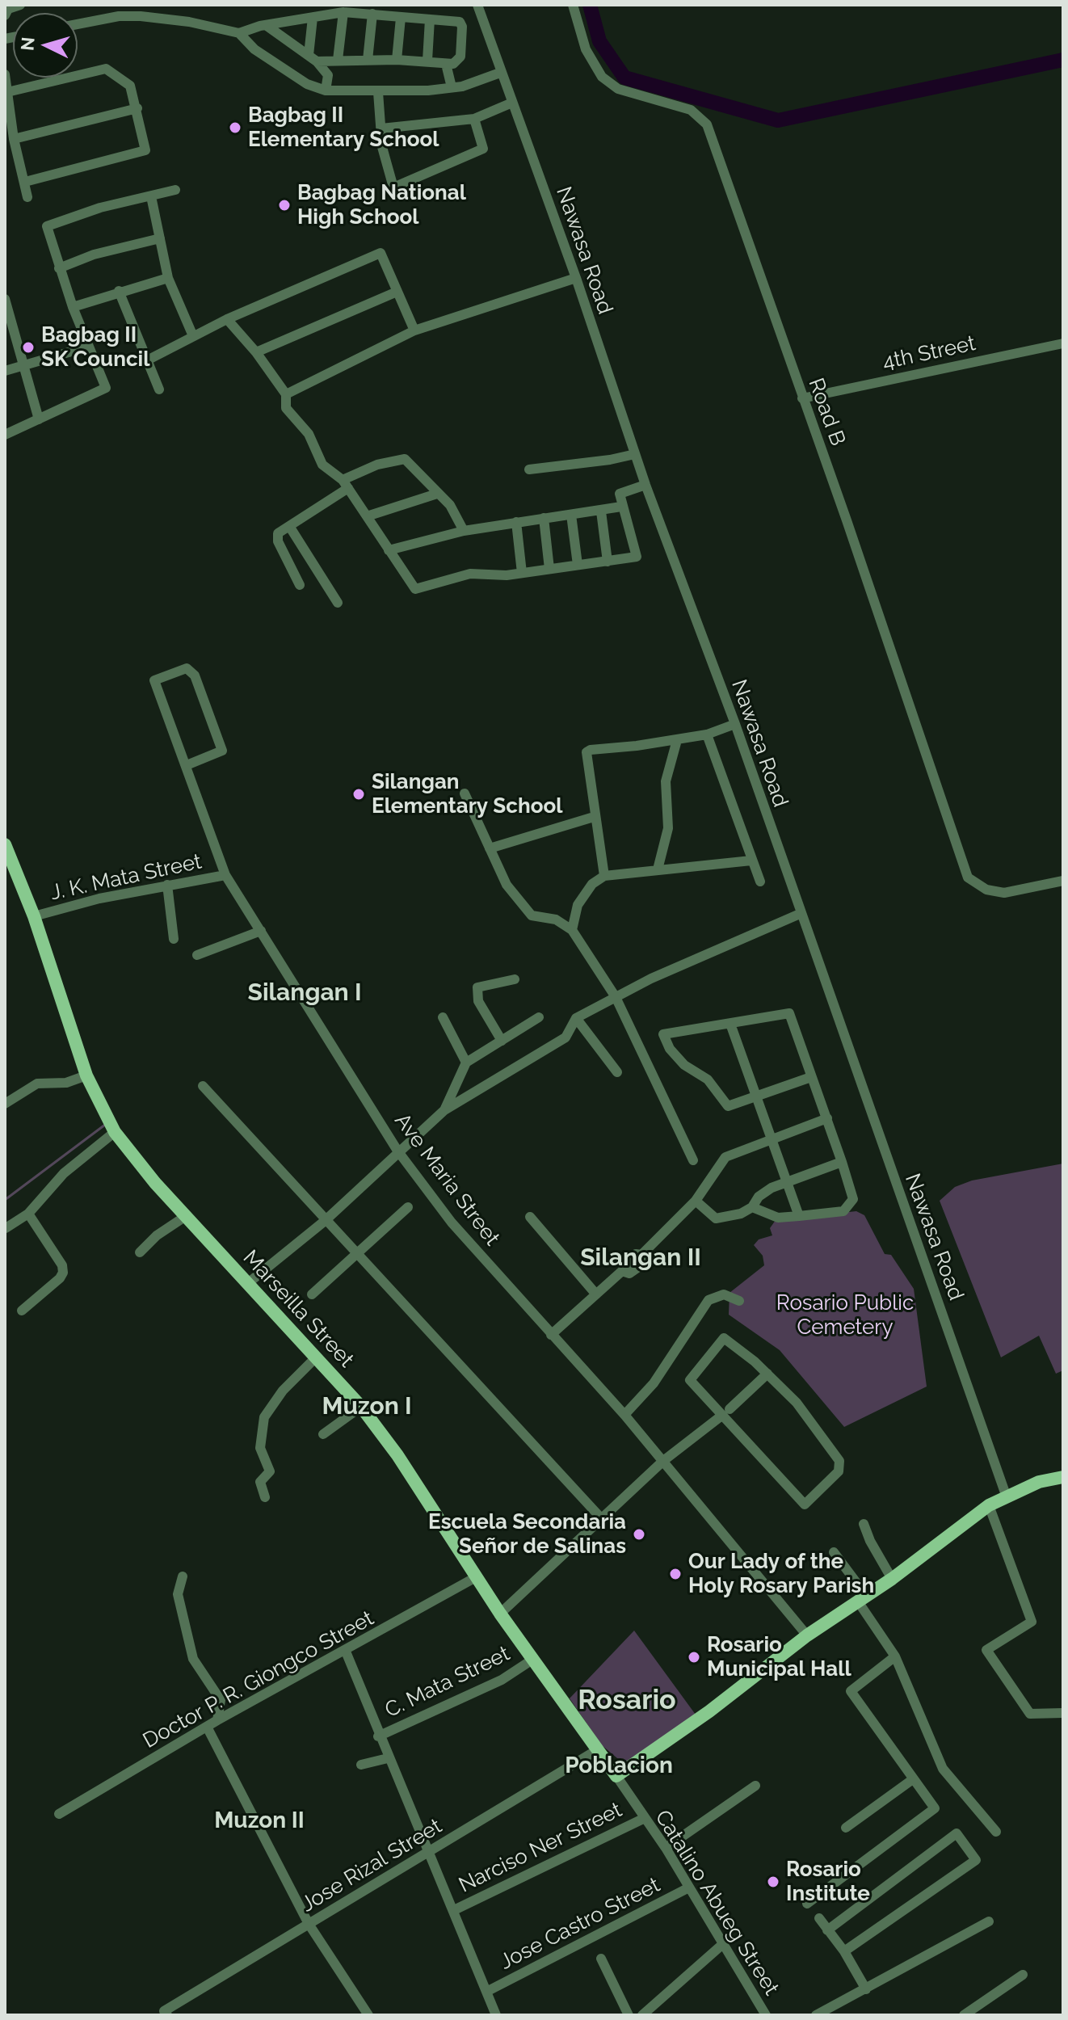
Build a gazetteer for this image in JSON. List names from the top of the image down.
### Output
{
  "streets": {
    "main road": ["Marseilla Street"],
    "street": [
      "Nawasa Road",
      "4th Street",
      "Road B",
      "J. K. Mata Street",
      "Ave Maria Street",
      "Doctor P. R. Giongco Street",
      "C. Mata Street",
      "Narciso Ner Street",
      "Jose Rizal Street",
      "Catalino Abueg Street",
      "Jose Castro Street"
    ]
  },
  "crossings": [
    ["4th Street", "Road B"],
    ["J. K. Mata Street", "Ave Maria Street"],
    ["J. K. Mata Street", "Marseilla Street"],
    ["Marseilla Street", "Doctor P. R. Giongco Street"],
    ["Marseilla Street", "C. Mata Street"],
    ["Marseilla Street", "Jose Rizal Street"],
    ["Marseilla Street", "Catalino Abueg Street"],
    ["Narciso Ner Street", "Catalino Abueg Street"],
    ["Catalino Abueg Street", "Jose Castro Street"]
  ],
  "districts": [
    "Silangan I",
    "Silangan II",
    "Muzon I",
    "Rosario",
    "Poblacion",
    "Muzon II"
  ],
  "parks": ["Rosario Public Cemetery"],
  "places": [
    "Bagbag II Elementary School",
    "Bagbag National High School",
    "Bagbag II SK Council",
    "Silangan Elementary School",
    "Escuela Secondaria Señor de Salinas",
    "Our Lady of the Holy Rosary Parish",
    "Rosario Municipal Hall",
    "Rosario Institute"
  ],
  "north": "left"
}
